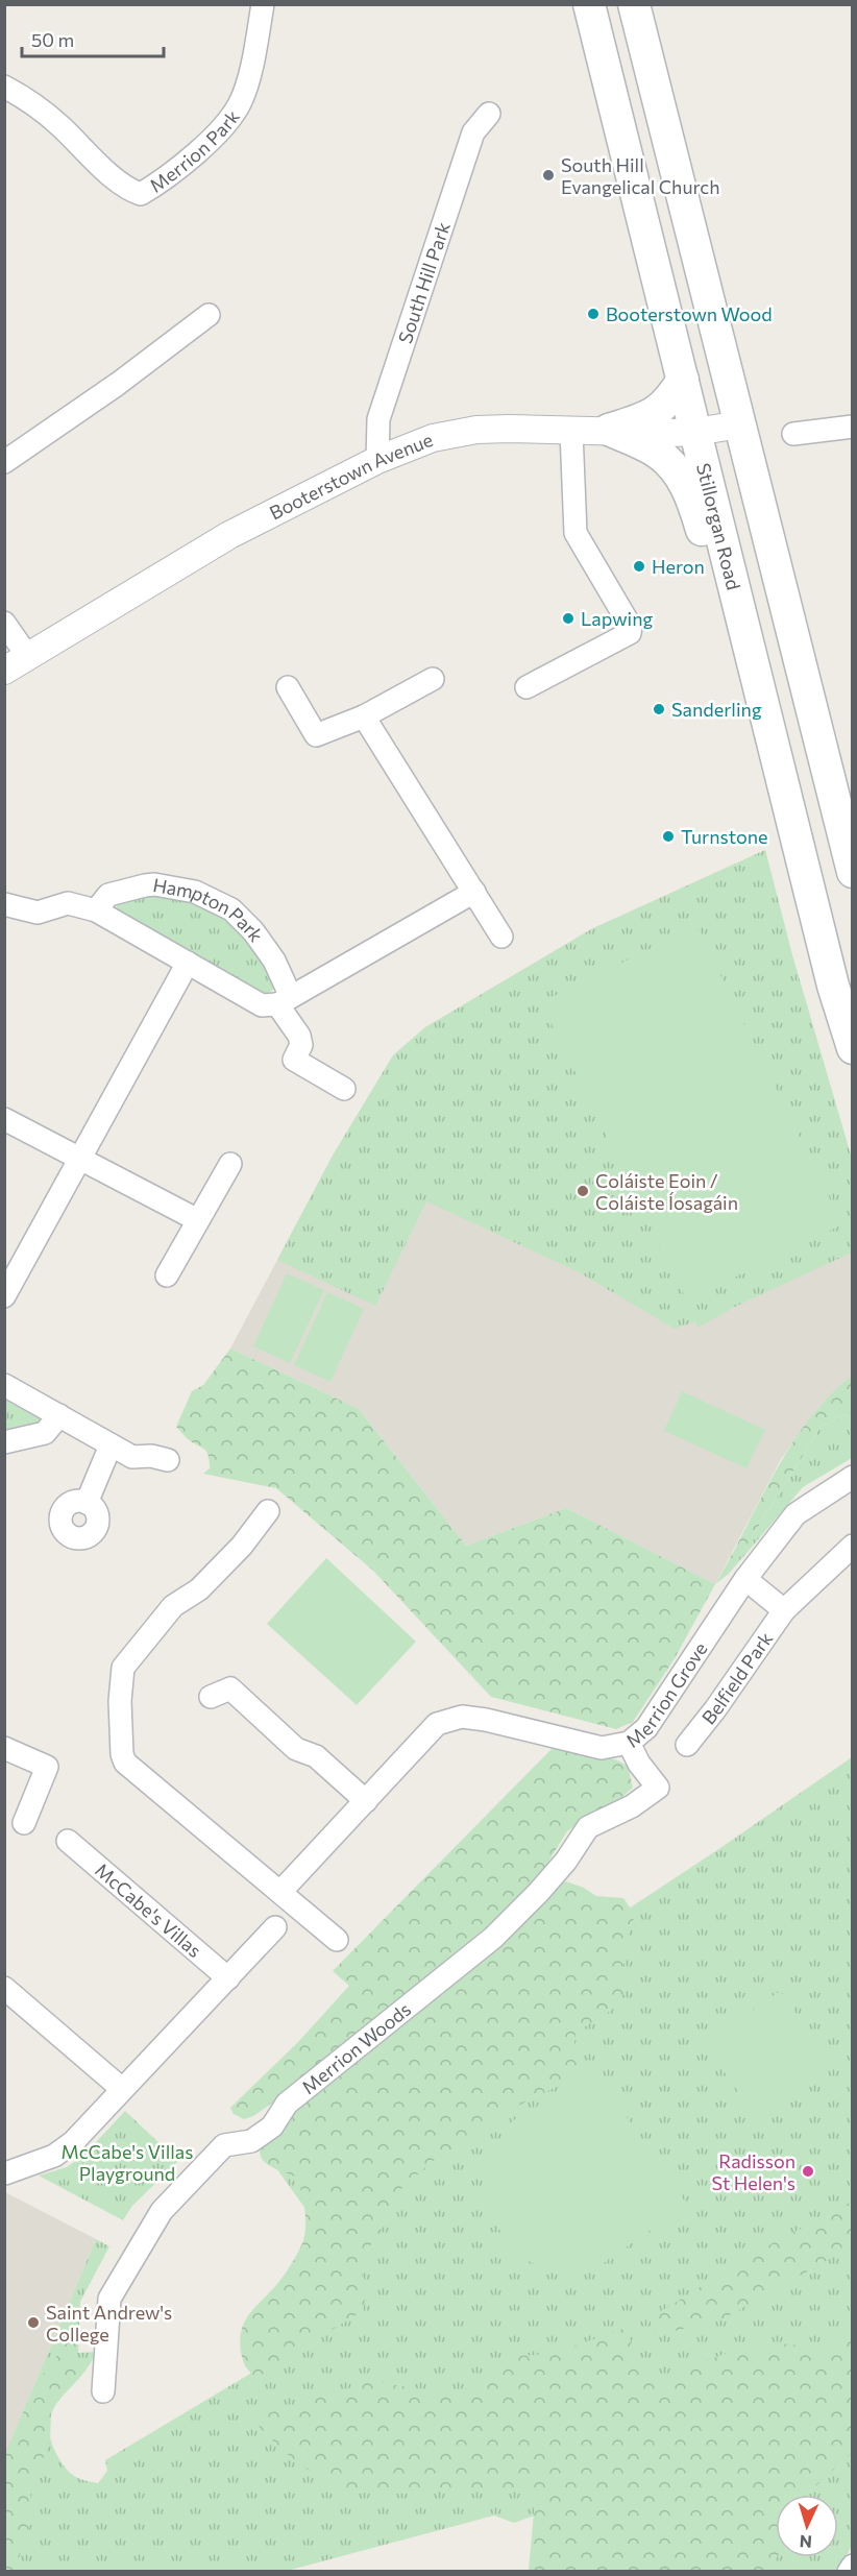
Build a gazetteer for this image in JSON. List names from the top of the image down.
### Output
{
  "streets": {
    "main road": ["Stillorgan Road"],
    "street": [
      "Merrion Park",
      "South Hill Park",
      "Booterstown Avenue",
      "Hampton Park",
      "Belfield Park",
      "Merrion Grove",
      "McCabe's Villas",
      "Merrion Woods"
    ]
  },
  "crossings": [
    ["South Hill Park", "Booterstown Avenue"],
    ["Booterstown Avenue", "Stillorgan Road"],
    ["Merrion Grove", "Merrion Woods"]
  ],
  "parks": ["McCabe's Villas Playground"],
  "places": [
    "South Hill Evangelical Church",
    "Booterstown Wood",
    "Heron",
    "Lapwing",
    "Sanderling",
    "Turnstone",
    "Coláiste Eoin / Coláiste Íosagáin",
    "Radisson St Helen's",
    "Saint Andrew's College"
  ],
  "scale_bar": "50 m",
  "north": "bottom"
}
